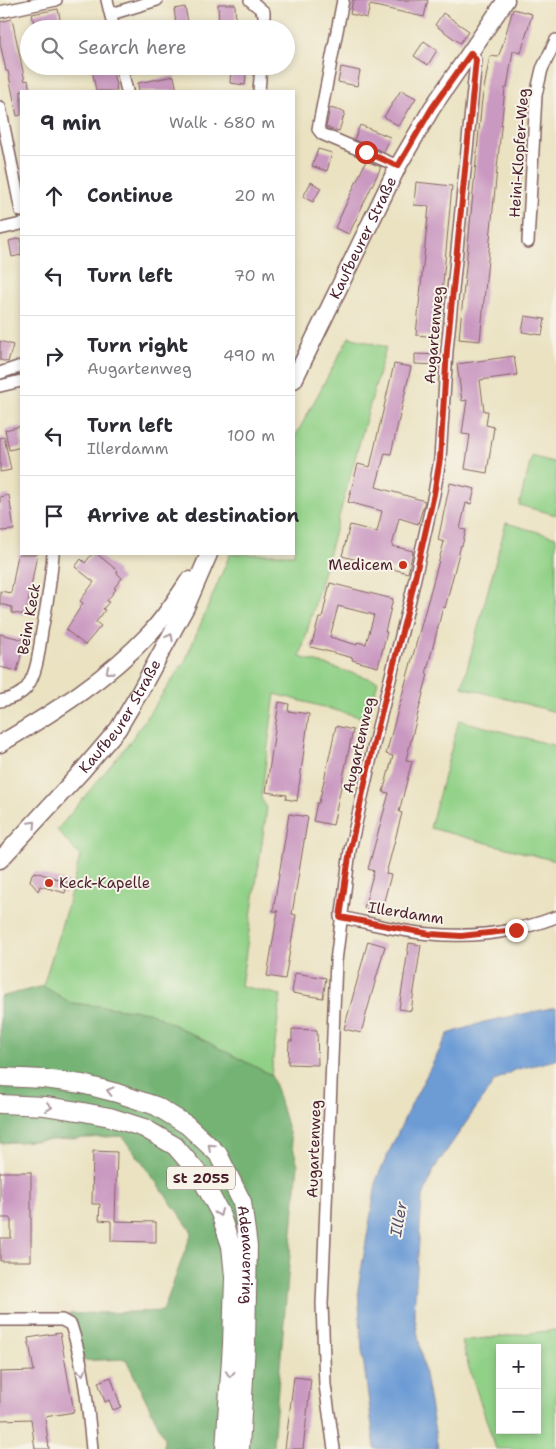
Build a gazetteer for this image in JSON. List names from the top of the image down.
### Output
{
  "streets": {
    "main road": ["St 2055", "Adenauerring"],
    "street": [
      "Heini-Klopfer-Weg",
      "Kaufbeurer Straße",
      "Augartenweg",
      "Beim Keck",
      "Illerdamm"
    ]
  },
  "crossings": [
    ["Kaufbeurer Straße", "Augartenweg"],
    ["Augartenweg", "Illerdamm"]
  ],
  "water": ["Iller"],
  "places": ["Medicem", "Keck-Kapelle"],
  "page": {
    "search": "Search here",
    "heading": ["9 min", "Walk · 680 m"],
    "list": [
      ["Continue", "20 m"],
      ["Turn left", "70 m"],
      ["Turn right", "Augartenweg", "490 m"],
      ["Turn left", "Illerdamm", "100 m"],
      "Arrive at destination"
    ],
    "map_buttons": ["+", "−"]
  }
}
